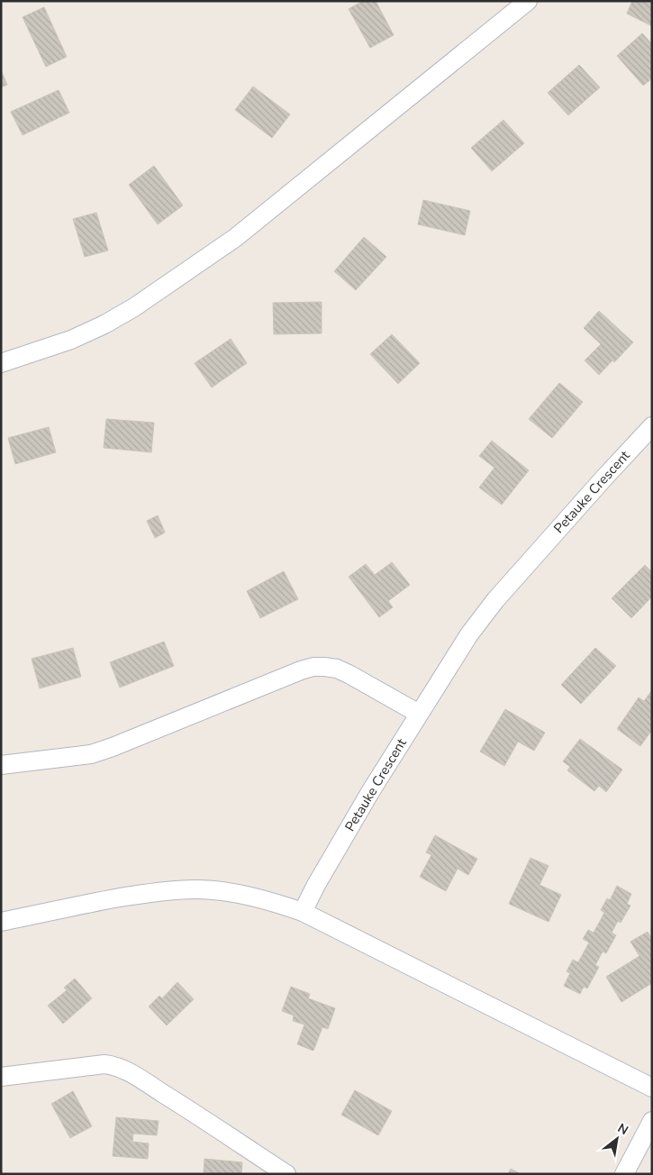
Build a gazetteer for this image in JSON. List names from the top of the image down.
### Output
{
  "streets": {
    "street": ["Petauke Crescent"]
  },
  "north": "top right"
}
